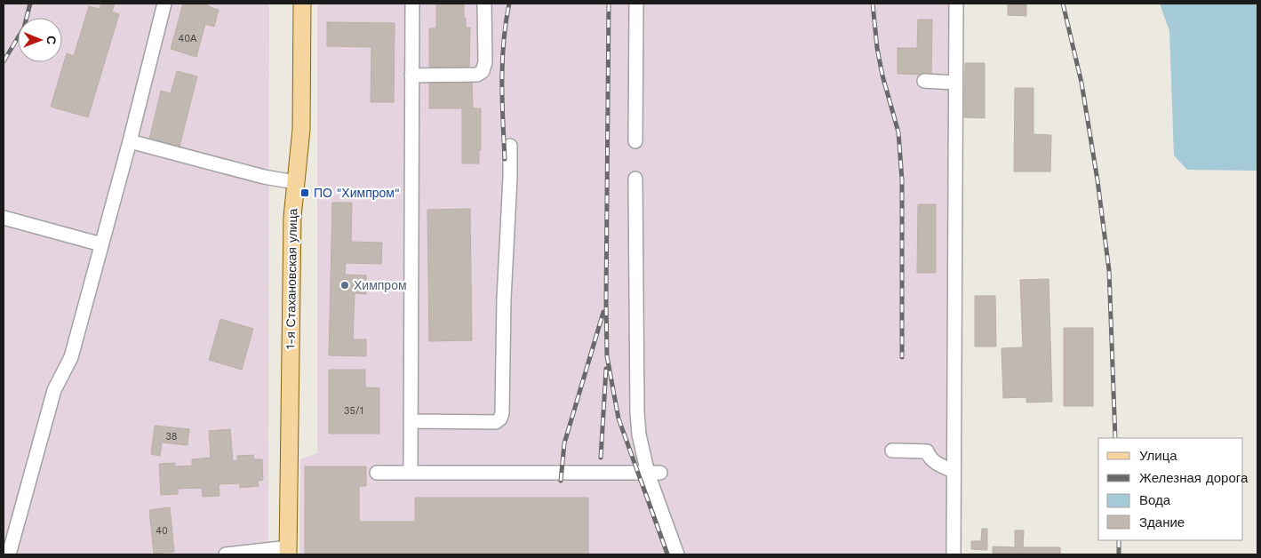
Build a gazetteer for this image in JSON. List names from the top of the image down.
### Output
{
  "streets": {
    "main road": ["1-я Стахановская улица"]
  },
  "places": {
    "transit": ["ПО \"Химпром\""],
    "other": ["Химпром"]
  },
  "house_numbers": [
    "40А",
    "35/1",
    "38",
    "40"
  ],
  "legend": [
    "Улица",
    "Железная дорога",
    "Вода",
    "Здание"
  ],
  "north": "right"
}
